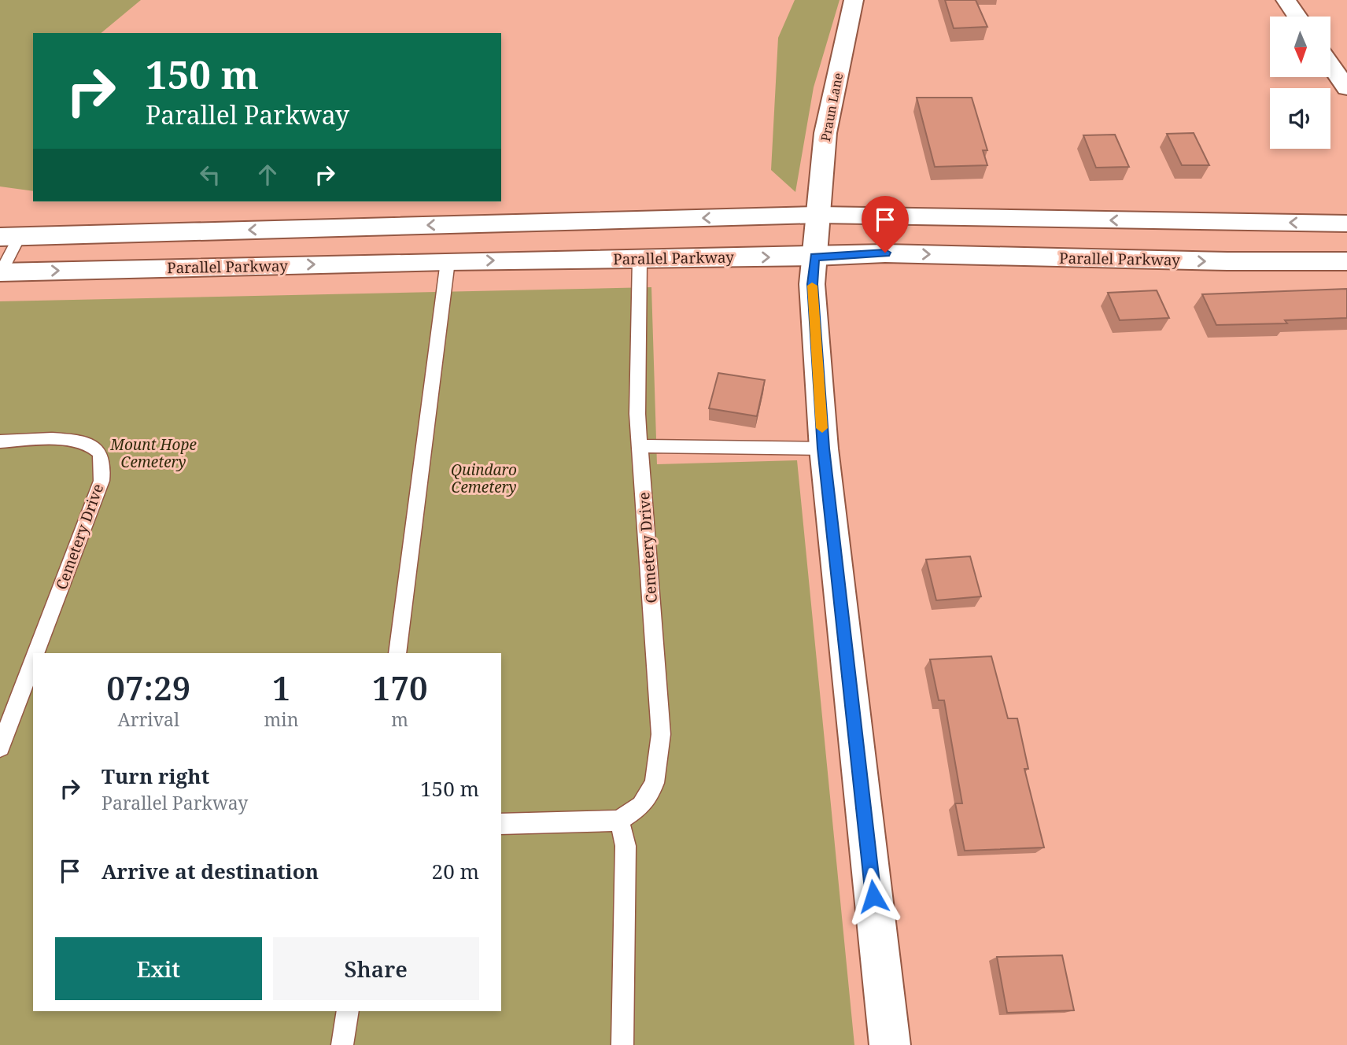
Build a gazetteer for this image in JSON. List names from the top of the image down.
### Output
{
  "streets": {
    "main road": ["Praun Lane", "Parallel Parkway"],
    "lane": ["Cemetery Drive"]
  },
  "crossings": [
    ["Praun Lane", "Parallel Parkway"],
    ["Parallel Parkway", "Cemetery Drive"]
  ],
  "parks": ["Mount Hope Cemetery", "Quindaro Cemetery"],
  "north": "bottom",
  "page": {
    "turn": ["150 m", "Parallel Parkway"],
    "eta": [
      "07:29",
      "Arrival",
      "1",
      "min",
      "170",
      "m"
    ],
    "list": [
      {
        "name": "Turn right",
        "note": "Parallel Parkway",
        "value": "150 m"
      },
      {
        "name": "Arrive at destination",
        "value": "20 m"
      }
    ],
    "buttons": ["Exit", "Share"]
  }
}
